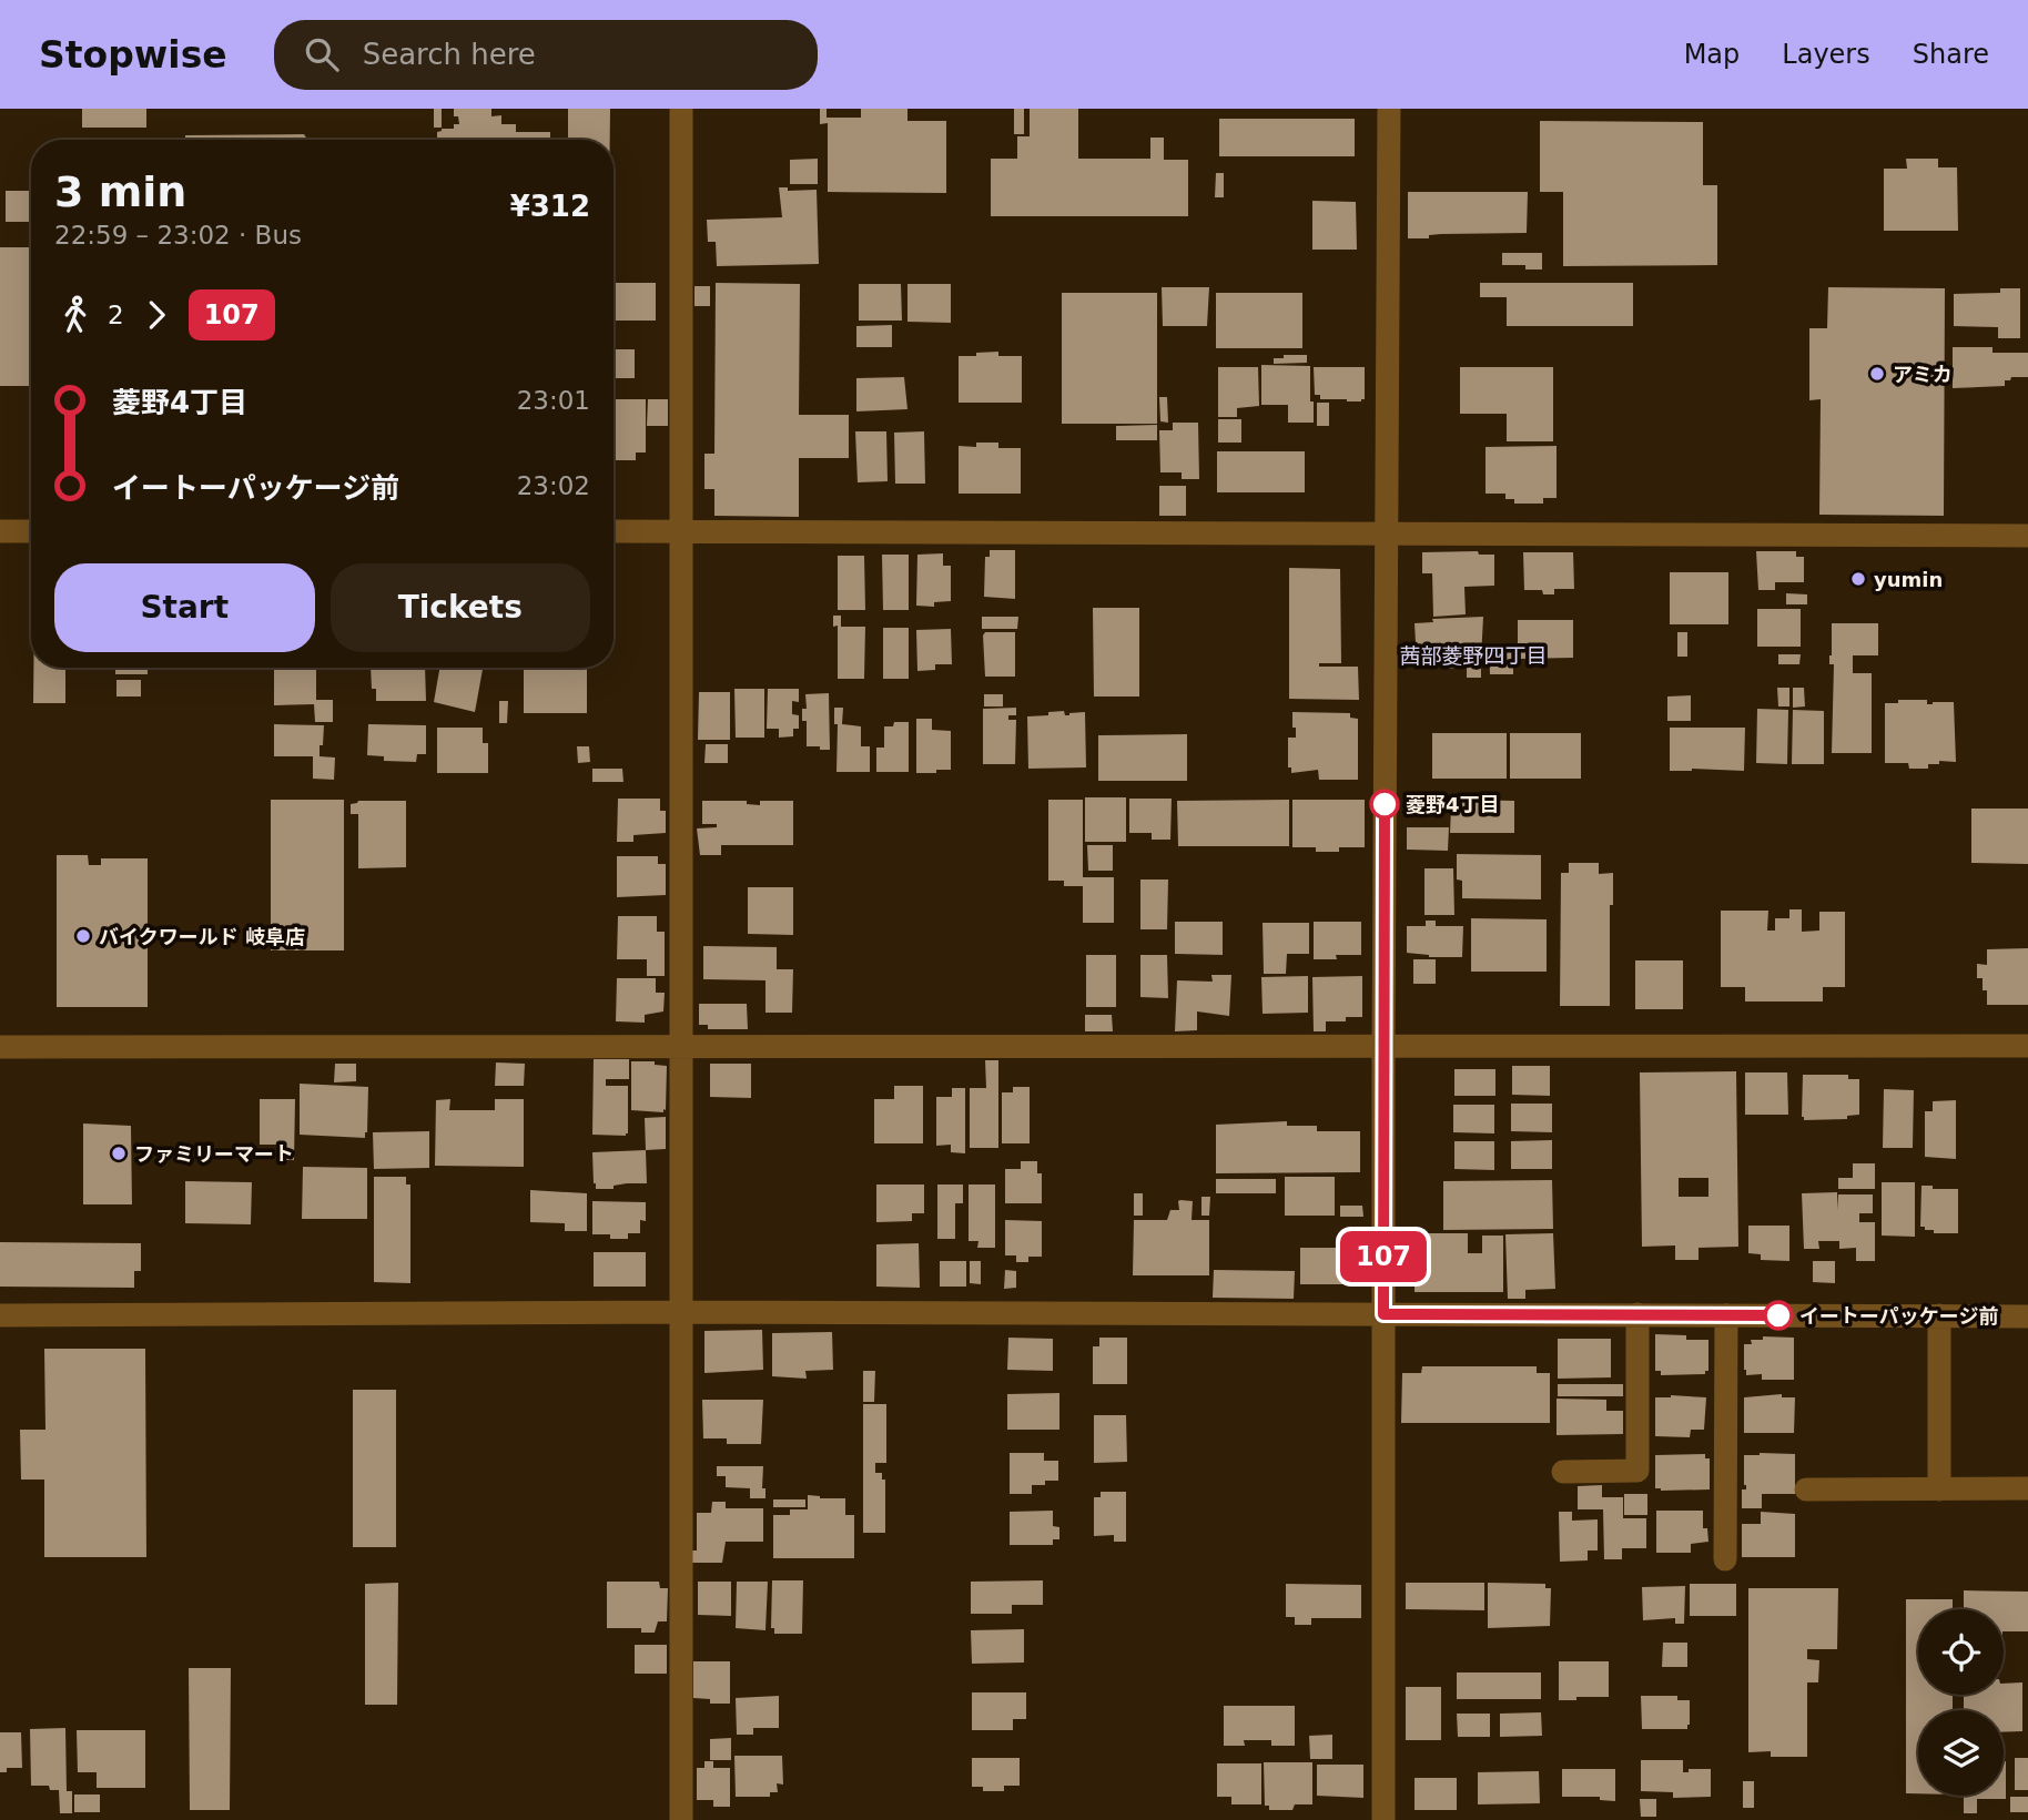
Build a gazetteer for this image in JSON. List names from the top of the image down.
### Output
{
  "districts": ["茜部菱野四丁目"],
  "places": [
    "アミカ",
    "yumin",
    "菱野4丁目",
    "バイクワールド 岐阜店",
    "ファミリーマート",
    "イートーパッケージ前"
  ],
  "lines": ["bus line 107"],
  "page": {
    "header": "Stopwise",
    "search": "Search here",
    "nav": ["Map", "Layers", "Share"],
    "on_map": "107",
    "heading": ["3 min", "22:59 – 23:02 · Bus", "¥312"],
    "legs": ["2", "107"],
    "list": [
      {
        "name": "菱野4丁目",
        "value": "23:01"
      },
      {
        "name": "イートーパッケージ前",
        "value": "23:02"
      }
    ],
    "buttons": ["Start", "Tickets"]
  }
}
